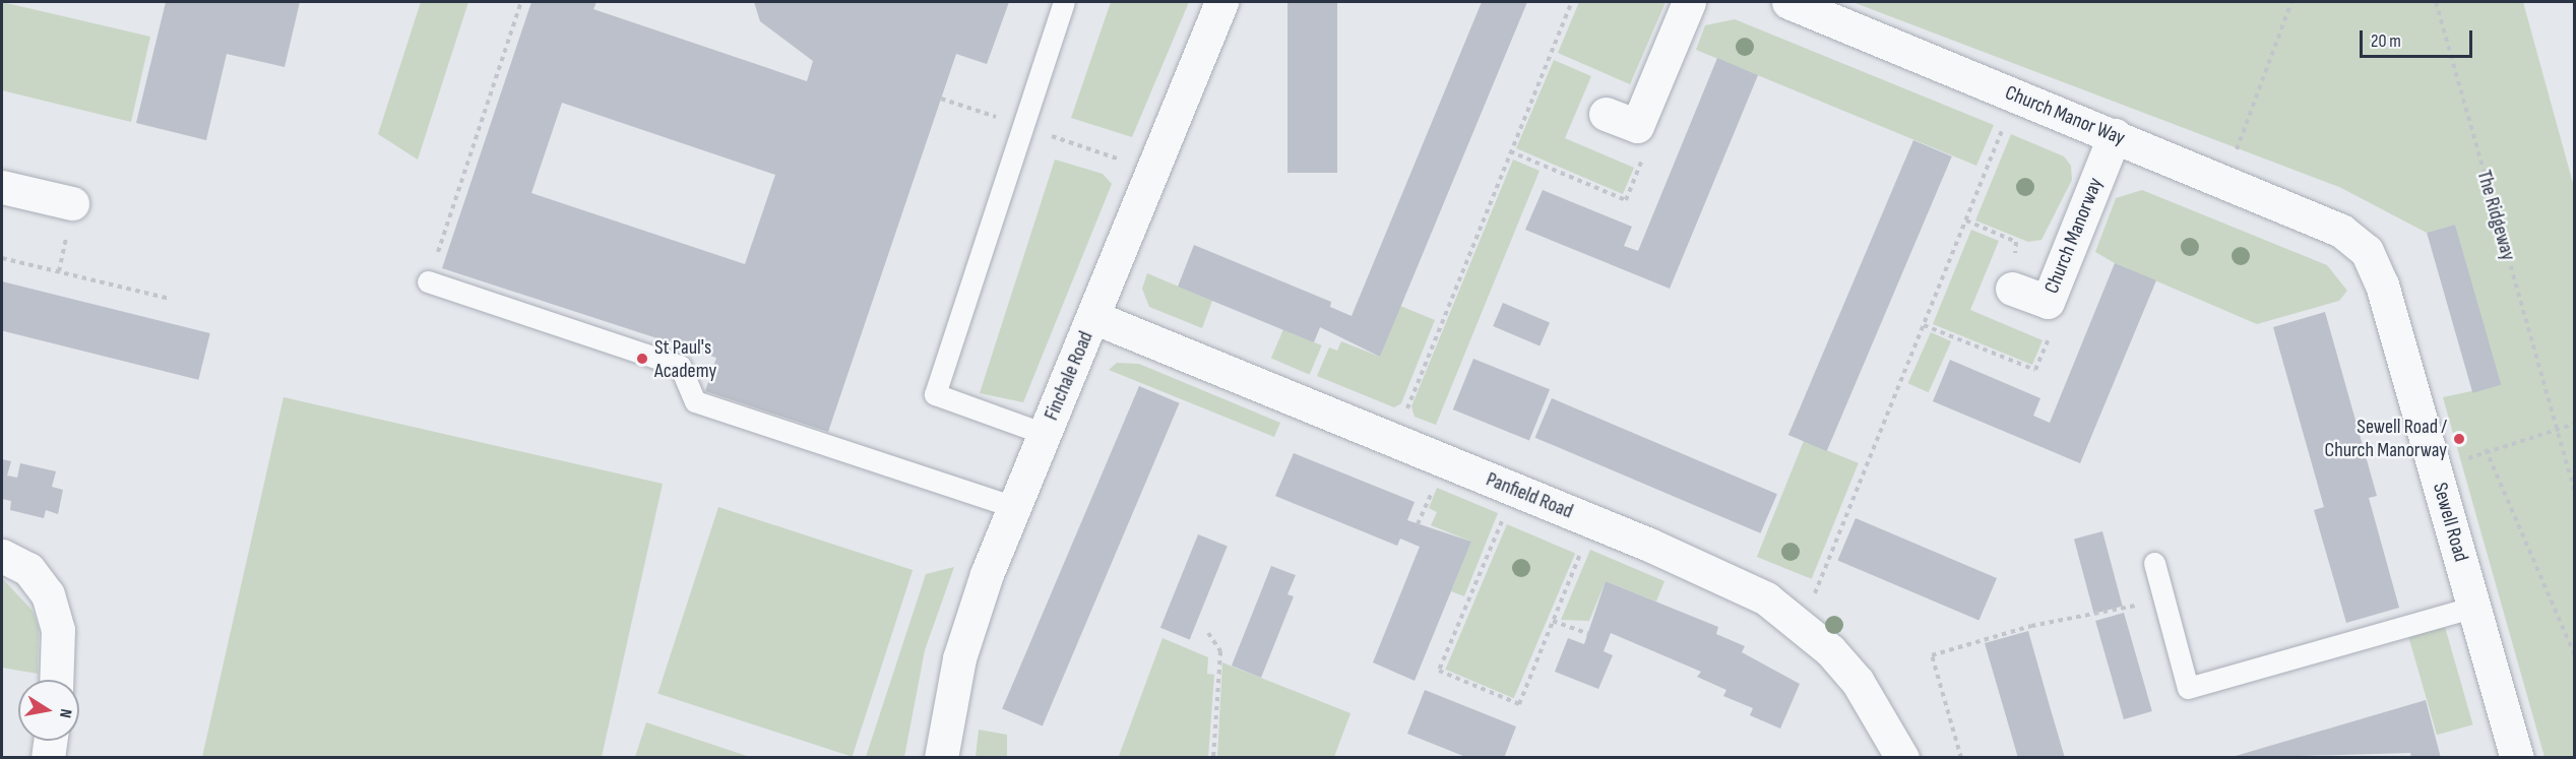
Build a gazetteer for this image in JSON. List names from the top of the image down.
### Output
{
  "streets": {
    "street": [
      "Church Manor Way",
      "Church Manorway",
      "Finchale Road",
      "Panfield Road",
      "Sewell Road"
    ],
    "path": ["The Ridgeway"]
  },
  "crossings": [
    ["Church Manor Way", "Church Manorway"],
    ["Church Manor Way", "Sewell Road"],
    ["Finchale Road", "Panfield Road"]
  ],
  "places": ["St Paul's Academy", "Sewell Road / Church Manorway"],
  "scale_bar": "20 m",
  "north": "right"
}
